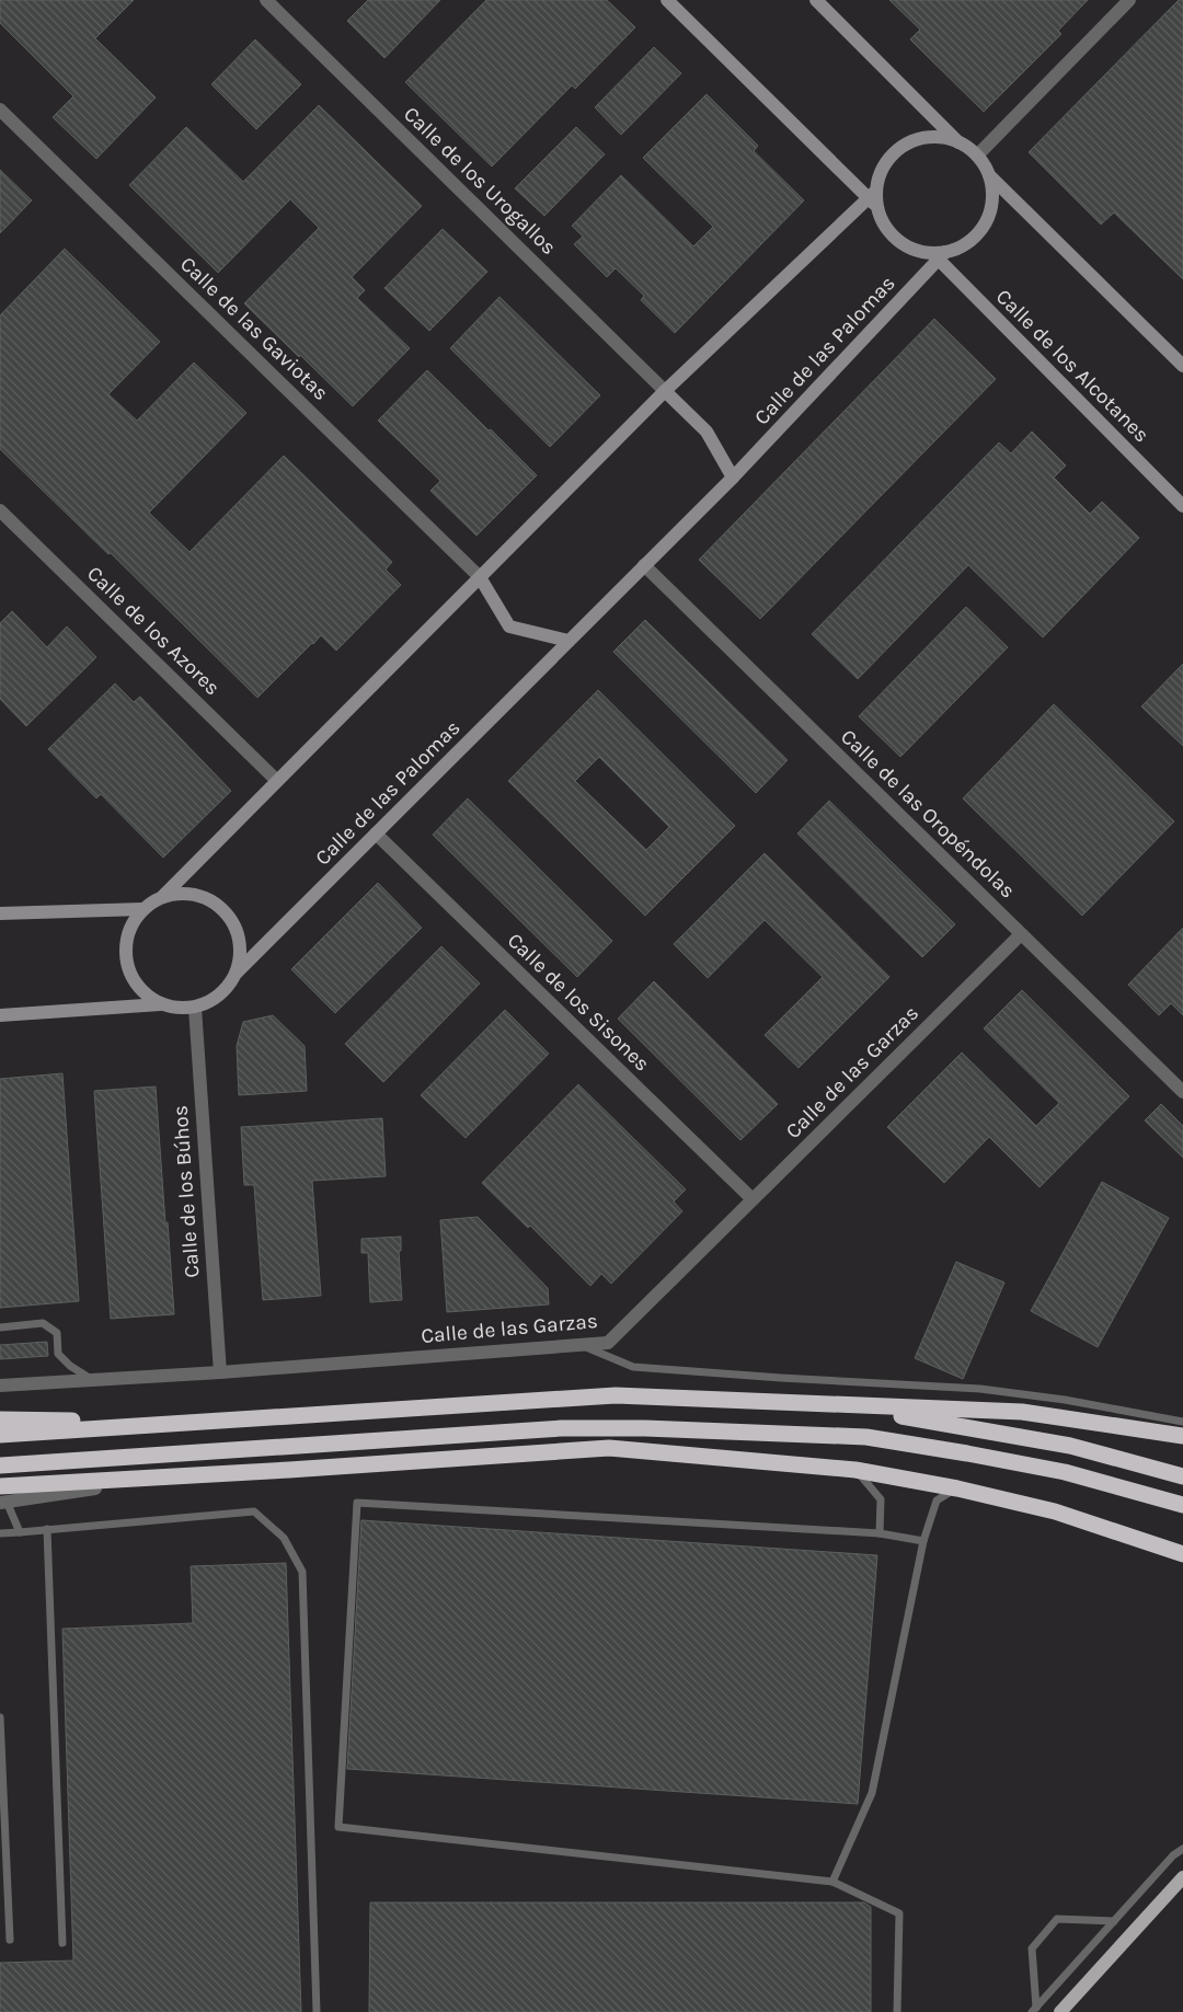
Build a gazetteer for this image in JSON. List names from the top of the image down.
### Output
{
  "streets": {
    "street": [
      "Calle de los Urogallos",
      "Calle de las Gaviotas",
      "Calle de las Palomas",
      "Calle de los Alcotanes",
      "Calle de los Azores",
      "Calle de las Oropéndolas",
      "Calle de los Sisones",
      "Calle de las Garzas",
      "Calle de los Búhos"
    ]
  },
  "crossings": [
    ["Calle de las Palomas", "Calle de los Alcotanes"],
    ["Calle de las Palomas", "Calle de las Oropéndolas"],
    ["Calle de las Palomas", "Calle de los Sisones"],
    ["Calle de las Palomas", "Calle de los Búhos"],
    ["Calle de las Oropéndolas", "Calle de las Garzas"],
    ["Calle de los Sisones", "Calle de las Garzas"],
    ["Calle de las Garzas", "Calle de los Búhos"]
  ]
}
